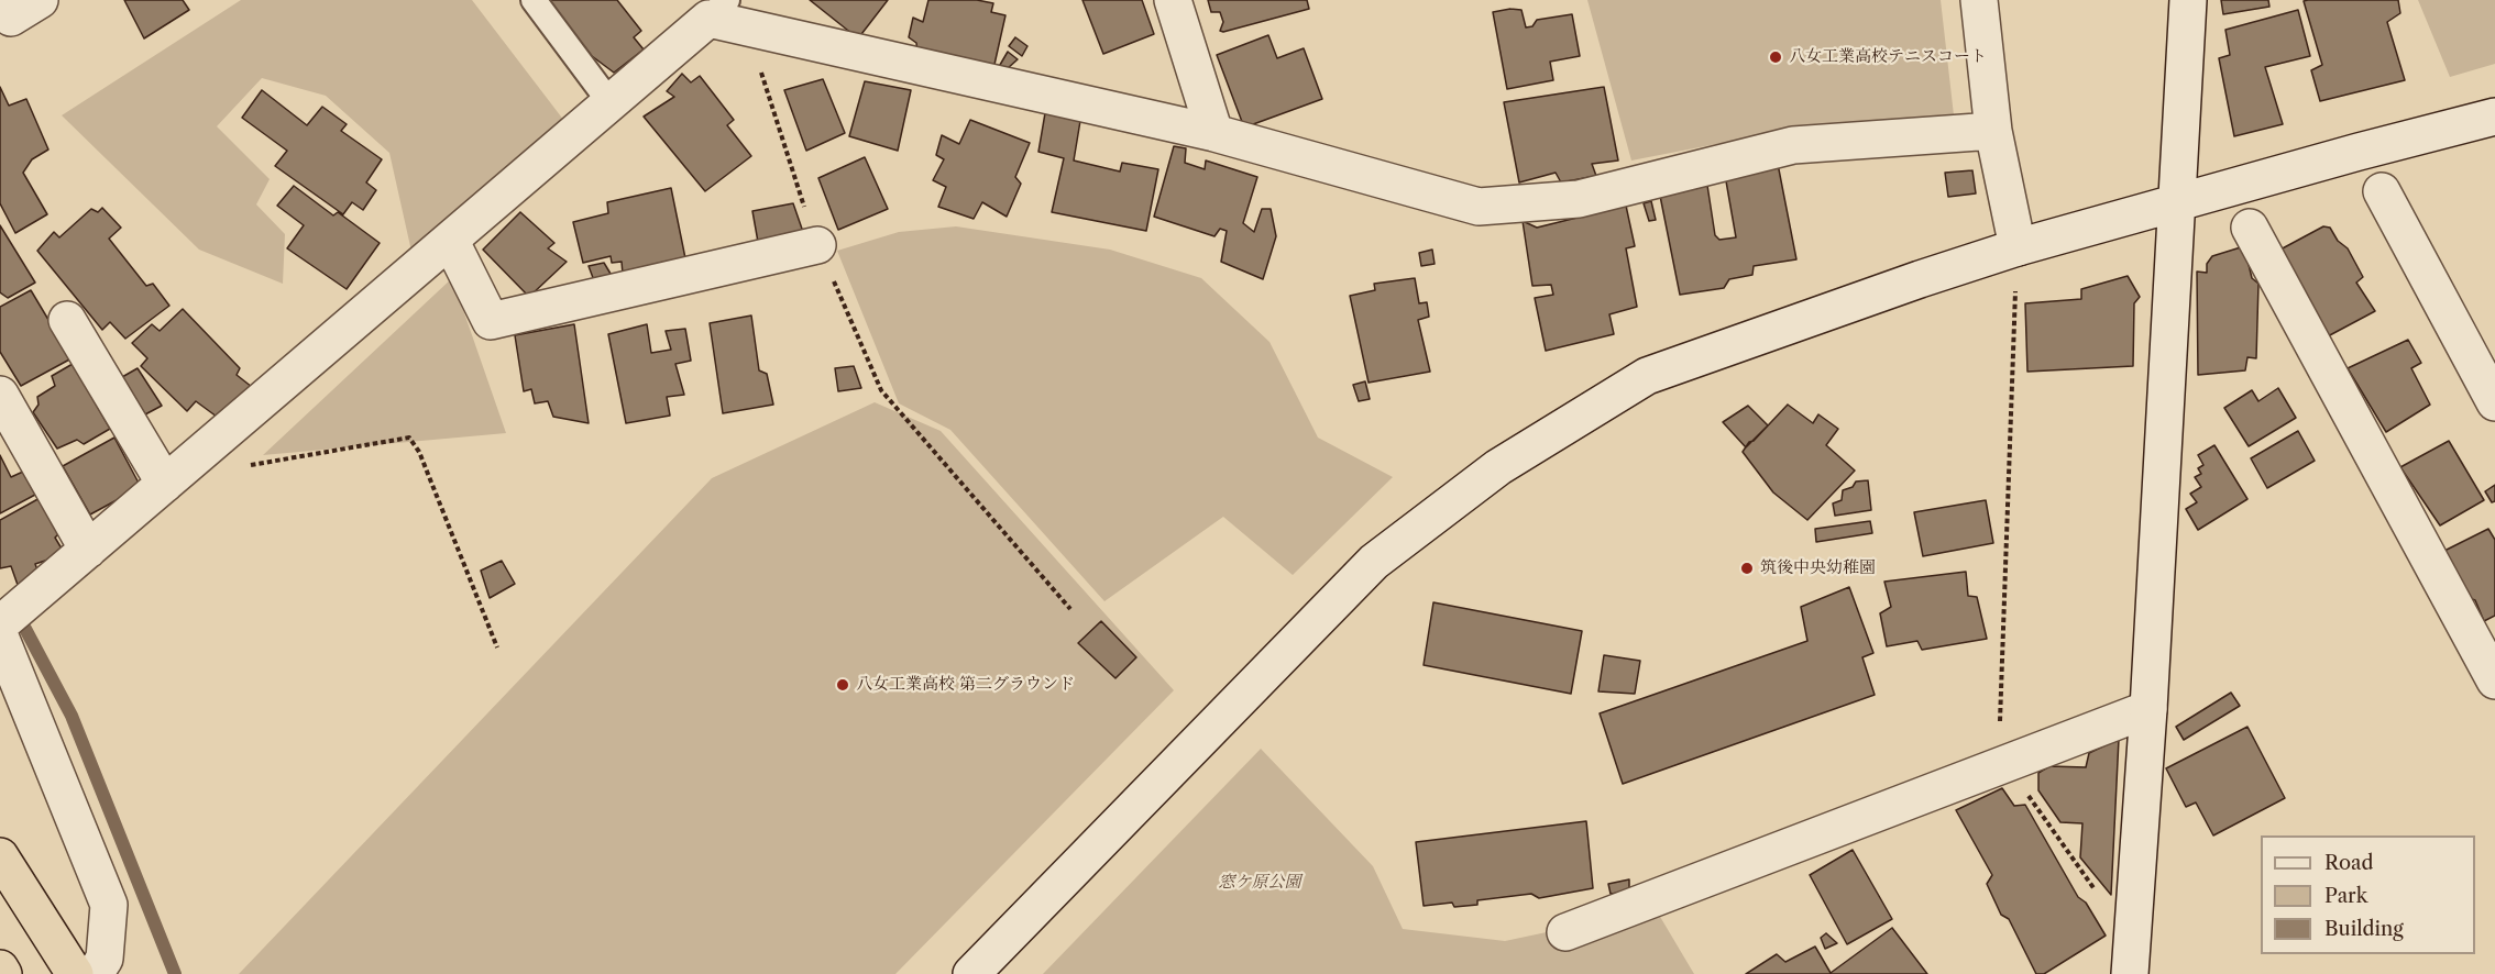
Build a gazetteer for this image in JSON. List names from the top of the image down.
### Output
{
  "parks": ["窓ケ原公園"],
  "places": ["八女工業高校テニスコート", "筑後中央幼稚園", "八女工業高校 第二グラウンド"],
  "legend": ["Road", "Park", "Building"]
}
